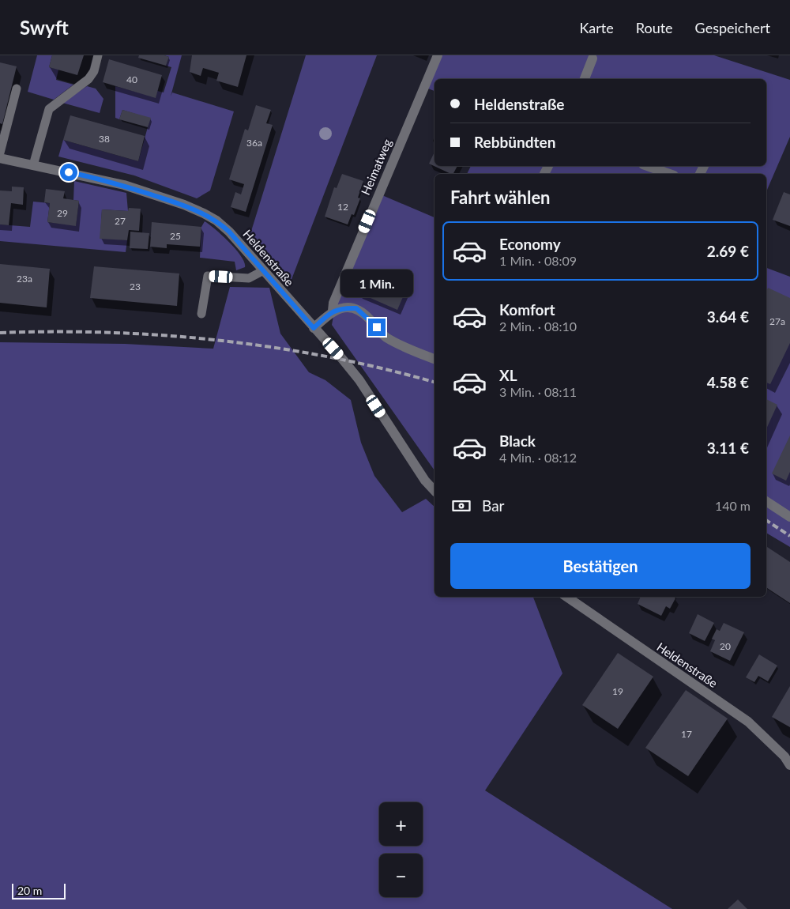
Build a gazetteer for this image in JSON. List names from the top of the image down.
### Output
{
  "streets": {
    "street": ["Heimatweg", "Heldenstraße"]
  },
  "house_numbers": [
    "40",
    "38",
    "36a",
    "12",
    "29",
    "27",
    "25",
    "23a",
    "23",
    "27a",
    "20",
    "19",
    "17"
  ],
  "scale_bar": "20 m",
  "page": {
    "header": "Swyft",
    "nav": ["Karte", "Route", "Gespeichert"],
    "banner": ["Heldenstraße", "Rebbündten"],
    "heading": "Fahrt wählen",
    "list": [
      {
        "name": "Economy",
        "note": "1 Min. · 08:09",
        "value": "2.69 €"
      },
      {
        "name": "Komfort",
        "note": "2 Min. · 08:10",
        "value": "3.64 €"
      },
      {
        "name": "XL",
        "note": "3 Min. · 08:11",
        "value": "4.58 €"
      },
      {
        "name": "Black",
        "note": "4 Min. · 08:12",
        "value": "3.11 €"
      }
    ],
    "bubble": "1 Min.",
    "pay": ["Bar", "140 m"],
    "buttons": "Bestätigen",
    "map_buttons": ["+", "−"],
    "scale": "20 m"
  }
}
